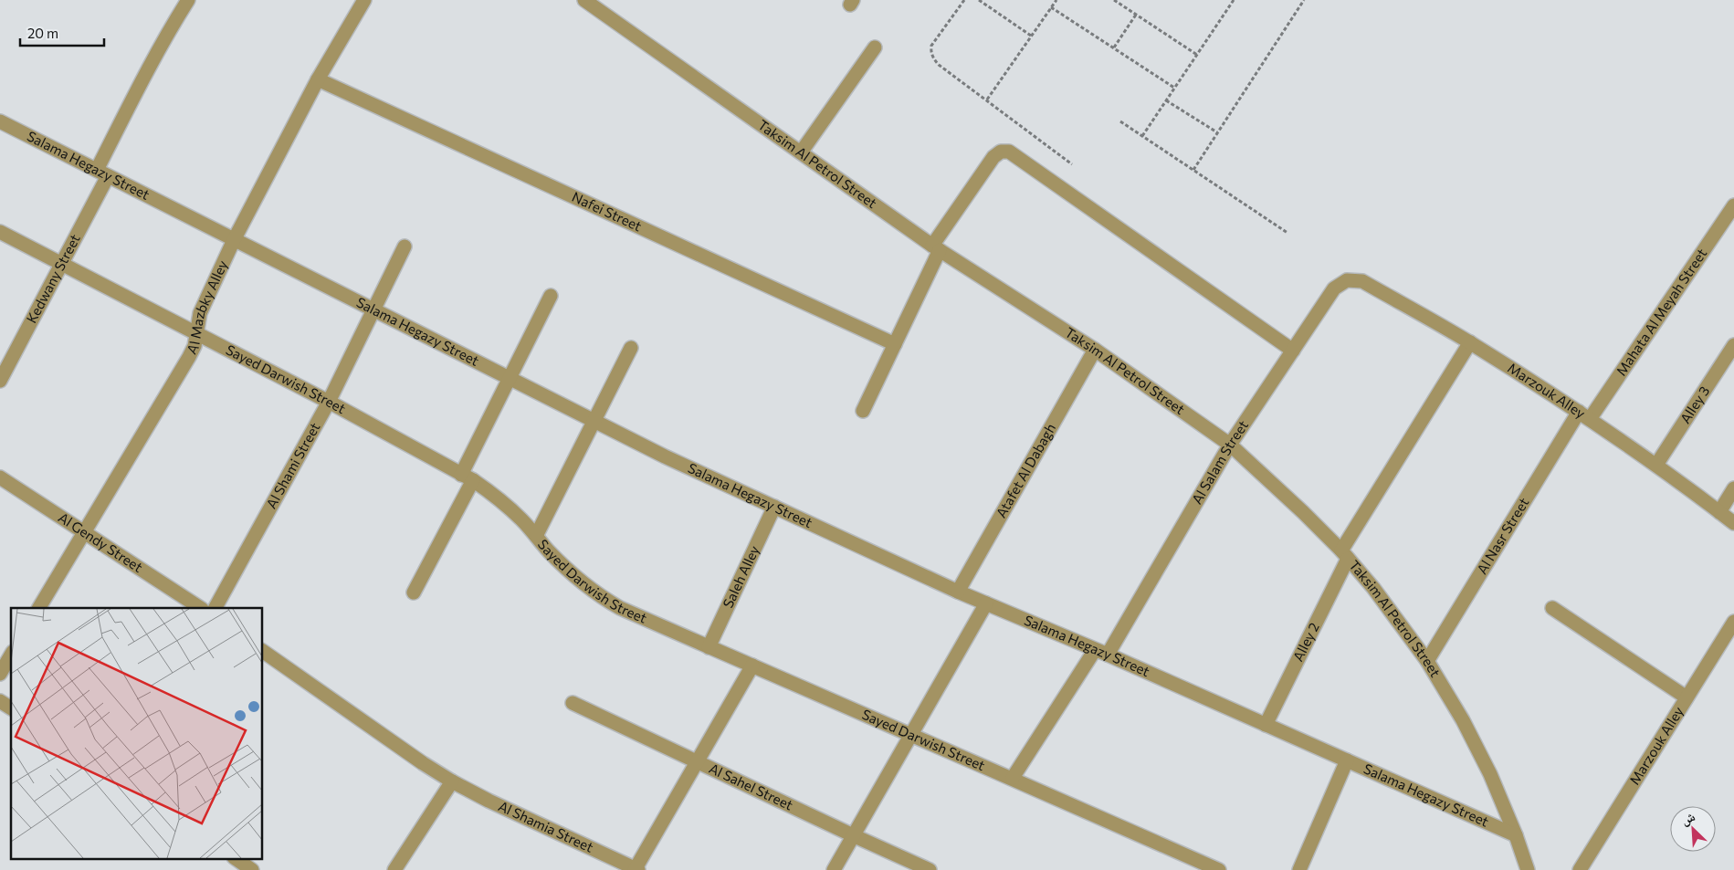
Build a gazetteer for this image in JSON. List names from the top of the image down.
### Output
{
  "streets": {
    "street": [
      "Taksim Al Petrol Street",
      "Salama Hegazy Street",
      "Nafei Street",
      "Kedwany Street",
      "Al Mazbky Alley",
      "Mahata Al Meyah Street",
      "Sayed Darwish Street",
      "Marzouk Alley",
      "Alley 3",
      "Al Salam Street",
      "Al Shami Street",
      "Atafet Al Dabagh",
      "Al Nasr Street",
      "Al Gendy Street",
      "Saleh Alley",
      "Alley 2",
      "Al Sahel Street",
      "Al Shamia Street"
    ]
  },
  "crossings": [
    ["Taksim Al Petrol Street", "Salama Hegazy Street"],
    ["Taksim Al Petrol Street", "Al Salam Street"],
    ["Taksim Al Petrol Street", "Atafet Al Dabagh"],
    ["Taksim Al Petrol Street", "Al Nasr Street"],
    ["Taksim Al Petrol Street", "Alley 2"],
    ["Salama Hegazy Street", "Kedwany Street"],
    ["Salama Hegazy Street", "Al Mazbky Alley"],
    ["Salama Hegazy Street", "Al Salam Street"],
    ["Salama Hegazy Street", "Al Shami Street"],
    ["Salama Hegazy Street", "Atafet Al Dabagh"],
    ["Salama Hegazy Street", "Saleh Alley"],
    ["Salama Hegazy Street", "Alley 2"],
    ["Nafei Street", "Al Mazbky Alley"],
    ["Kedwany Street", "Sayed Darwish Street"],
    ["Al Mazbky Alley", "Sayed Darwish Street"],
    ["Al Mazbky Alley", "Al Gendy Street"],
    ["Mahata Al Meyah Street", "Marzouk Alley"],
    ["Mahata Al Meyah Street", "Al Nasr Street"],
    ["Sayed Darwish Street", "Al Salam Street"],
    ["Sayed Darwish Street", "Al Shami Street"],
    ["Sayed Darwish Street", "Saleh Alley"],
    ["Marzouk Alley", "Alley 3"],
    ["Marzouk Alley", "Al Salam Street"],
    ["Marzouk Alley", "Al Nasr Street"],
    ["Marzouk Alley", "Alley 2"]
  ],
  "scale_bar": "20 m",
  "north": "top left"
}
